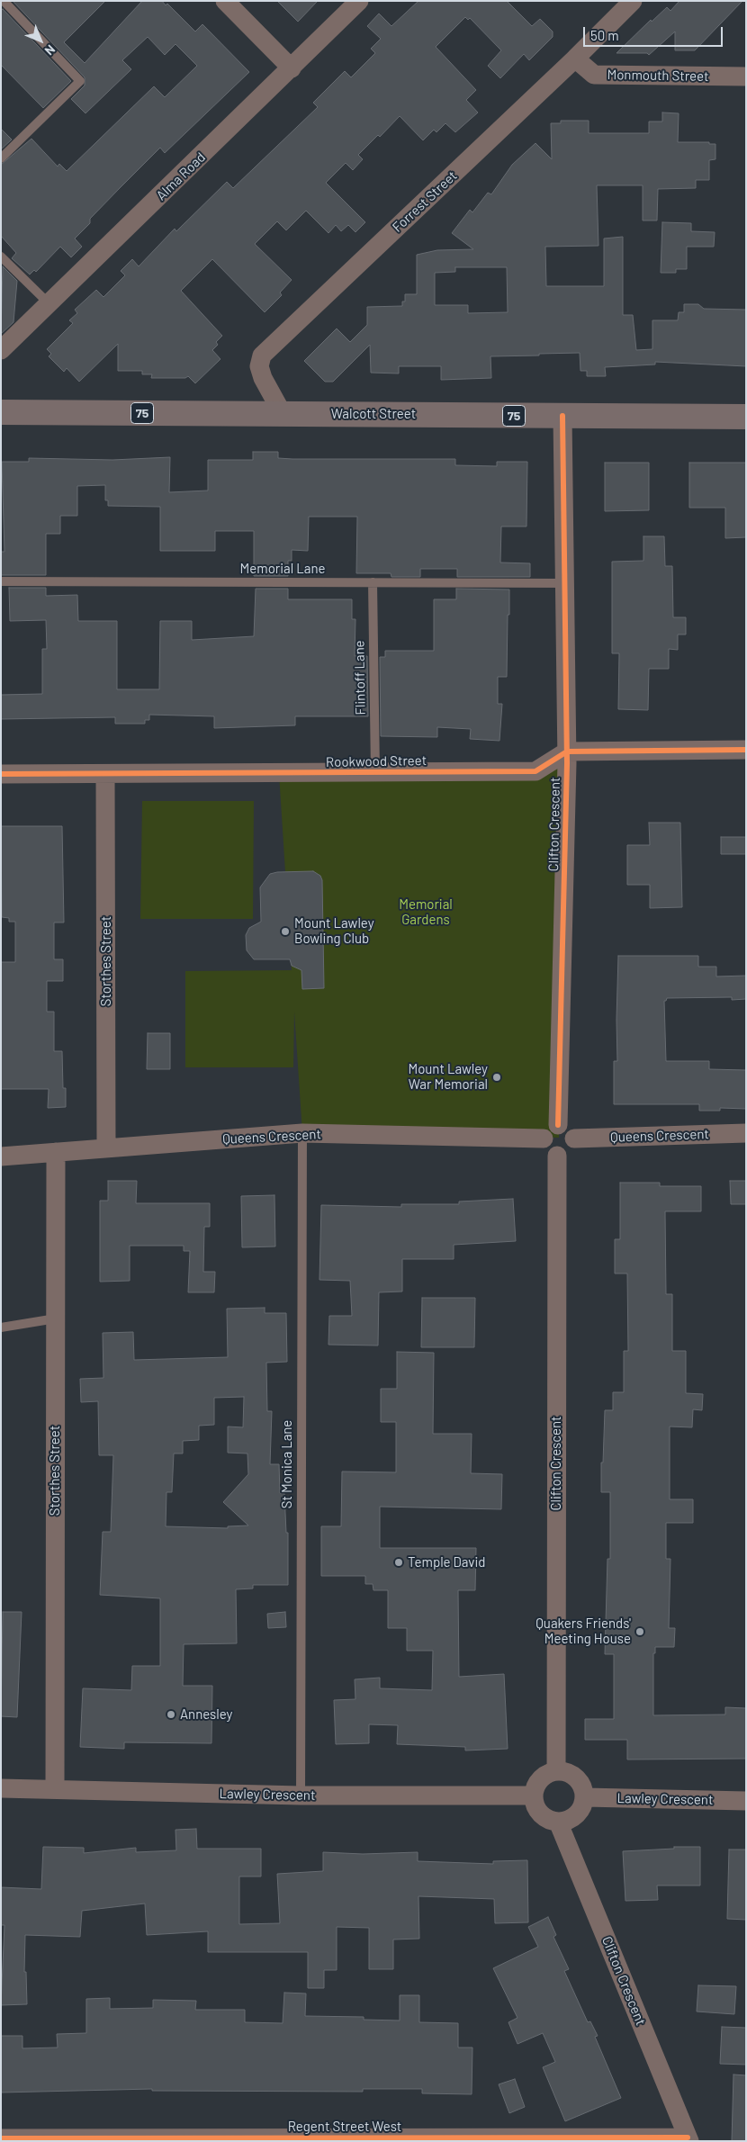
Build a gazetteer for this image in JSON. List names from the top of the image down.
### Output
{
  "streets": {
    "main road": ["75", "Walcott Street"],
    "street": [
      "Monmouth Street",
      "Alma Road",
      "Forrest Street",
      "Rookwood Street",
      "Clifton Crescent",
      "Storthes Street",
      "Queens Crescent",
      "Lawley Crescent",
      "Regent Street West"
    ],
    "lane": ["Memorial Lane", "Flintoff Lane", "St Monica Lane"]
  },
  "crossings": [
    ["Monmouth Street", "Forrest Street"],
    ["Forrest Street", "Walcott Street"],
    ["Walcott Street", "Clifton Crescent"],
    ["Memorial Lane", "Flintoff Lane"],
    ["Memorial Lane", "Clifton Crescent"],
    ["Flintoff Lane", "Rookwood Street"],
    ["Rookwood Street", "Clifton Crescent"],
    ["Rookwood Street", "Storthes Street"],
    ["Clifton Crescent", "Queens Crescent"],
    ["Clifton Crescent", "Lawley Crescent"],
    ["Clifton Crescent", "Regent Street West"],
    ["Storthes Street", "Queens Crescent"],
    ["Storthes Street", "Lawley Crescent"],
    ["Queens Crescent", "St Monica Lane"],
    ["St Monica Lane", "Lawley Crescent"]
  ],
  "parks": ["Memorial Gardens"],
  "places": [
    "Mount Lawley Bowling Club",
    "Mount Lawley War Memorial",
    "Temple David",
    "Quakers Friends' Meeting House",
    "Annesley"
  ],
  "scale_bar": "50 m",
  "north": "bottom right"
}
